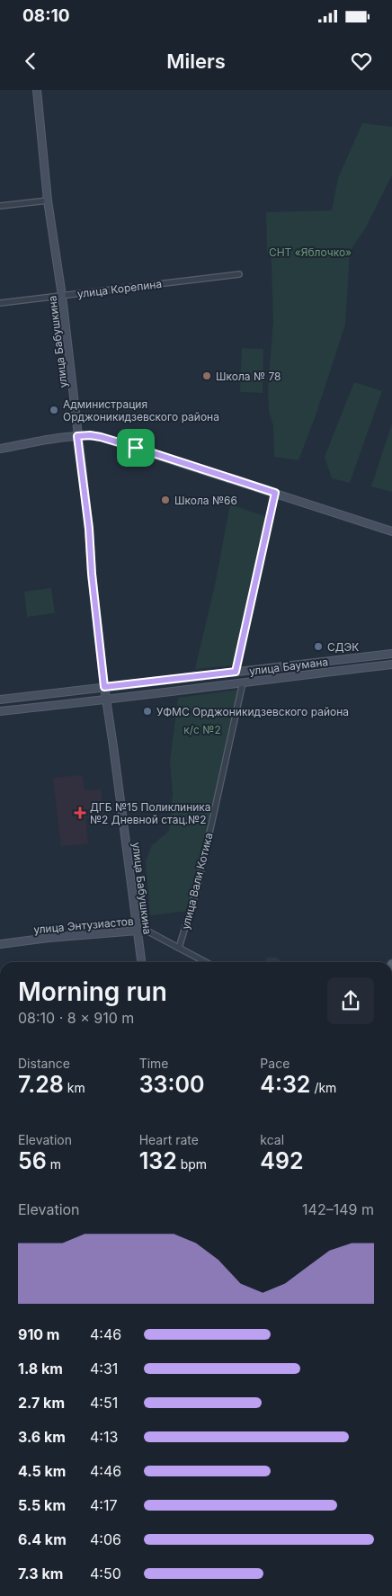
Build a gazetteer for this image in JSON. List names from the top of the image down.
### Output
{
  "streets": {
    "street": [
      "улица Корепина",
      "улица Бабушкина",
      "улица Баумана",
      "улица Вали Котика",
      "улица Энтузиастов"
    ]
  },
  "crossings": [
    ["улица Корепина", "улица Бабушкина"],
    ["улица Бабушкина", "улица Баумана"],
    ["улица Бабушкина", "улица Энтузиастов"],
    ["улица Баумана", "улица Вали Котика"],
    ["улица Вали Котика", "улица Энтузиастов"]
  ],
  "parks": ["СНТ «Яблочко»", "к/с №2"],
  "places": {
    "other": [
      "Школа № 78",
      "Администрация Орджоникидзевского района",
      "Школа №66",
      "СДЭК",
      "УФМС Орджоникидзевского района"
    ],
    "health": ["ДГБ №15 Поликлиника №2 Дневной стац.№2"]
  },
  "page": {
    "status": "08:10",
    "header": "Milers",
    "heading": ["Morning run", "08:10 · 8 × 910 m"],
    "stats": [
      ["Distance", "7.28 km"],
      ["Time", "33:00"],
      ["Pace", "4:32 /km"],
      ["Elevation", "56 m"],
      ["Heart rate", "132 bpm"],
      ["kcal", "492"]
    ],
    "chart": ["Elevation", "142–149 m"],
    "list": [
      {
        "name": "910 m",
        "note": "4:46"
      },
      {
        "name": "1.8 km",
        "note": "4:31"
      },
      {
        "name": "2.7 km",
        "note": "4:51"
      },
      {
        "name": "3.6 km",
        "note": "4:13"
      },
      {
        "name": "4.5 km",
        "note": "4:46"
      },
      {
        "name": "5.5 km",
        "note": "4:17"
      },
      {
        "name": "6.4 km",
        "note": "4:06"
      },
      {
        "name": "7.3 km",
        "note": "4:50"
      }
    ]
  }
}
